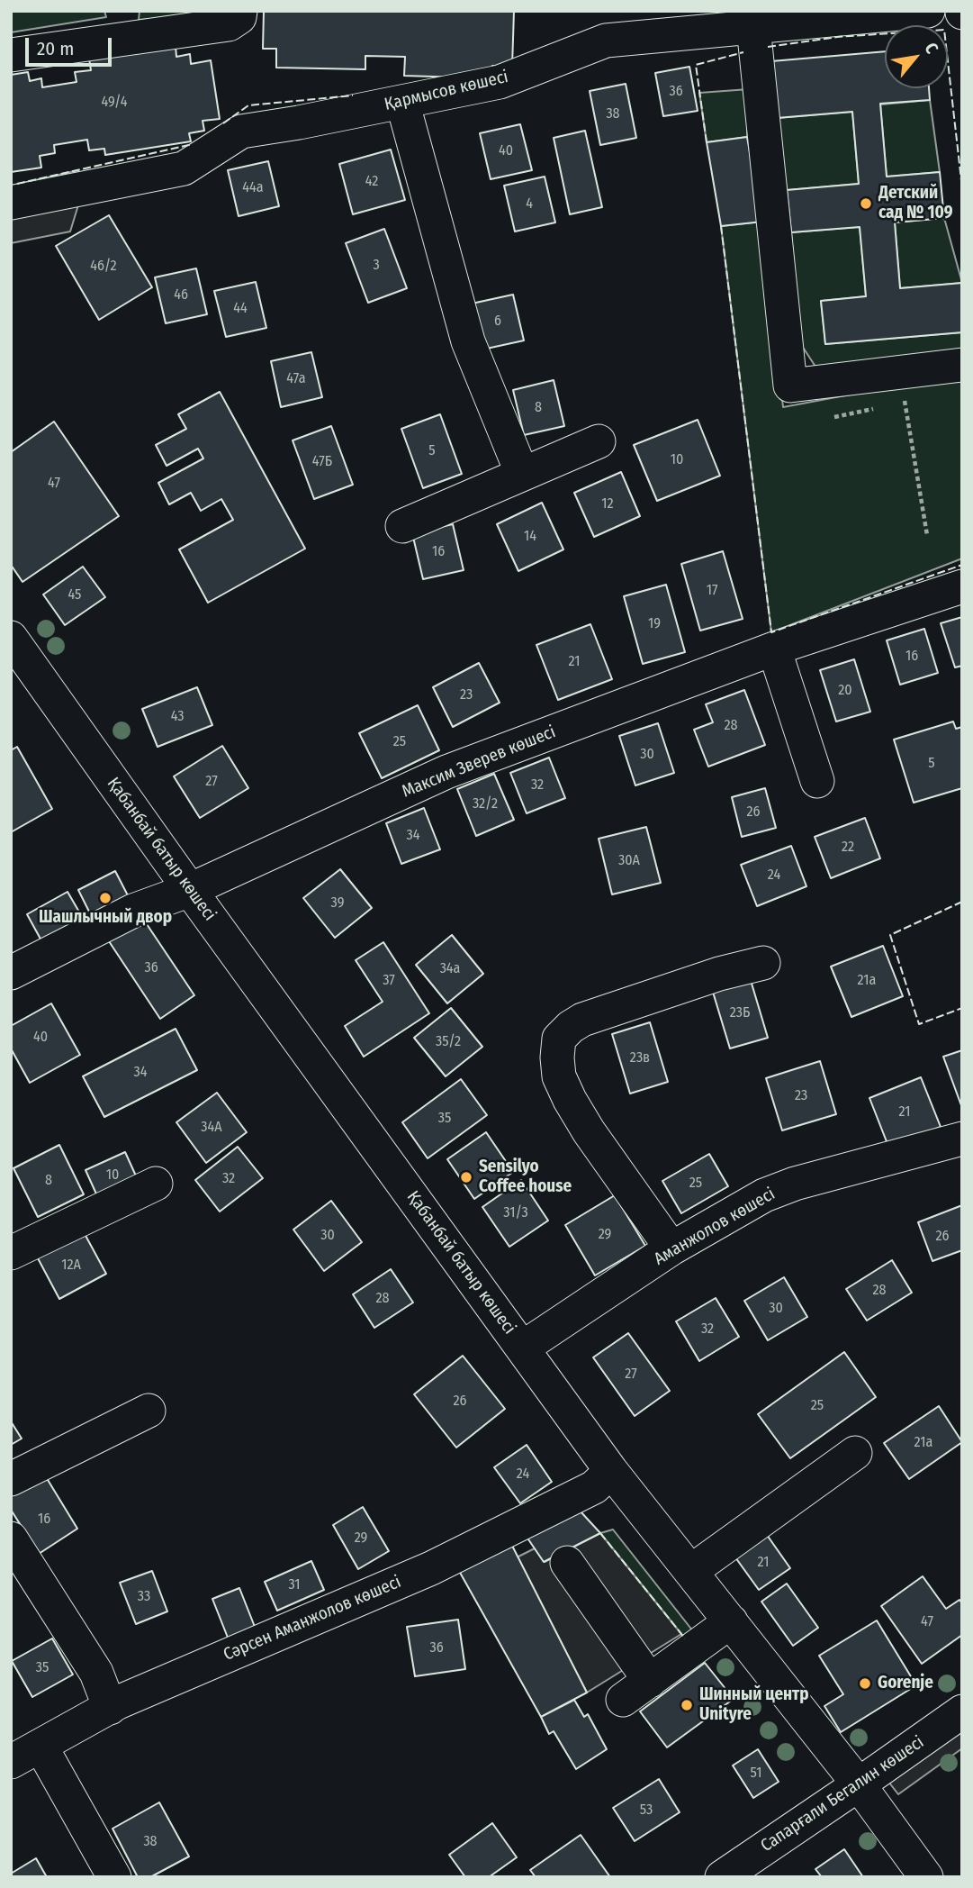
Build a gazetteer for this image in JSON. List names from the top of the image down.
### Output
{
  "streets": {
    "street": [
      "Қармысов көшесі",
      "Максим Зверев көшесі",
      "Қабанбай батыр көшесі",
      "Аманжолов көшесі",
      "Сәрсен Аманжолов көшесі",
      "Сапарғали Бегалин көшесі"
    ]
  },
  "crossings": [
    ["Максим Зверев көшесі", "Қабанбай батыр көшесі"],
    ["Қабанбай батыр көшесі", "Аманжолов көшесі"],
    ["Қабанбай батыр көшесі", "Сәрсен Аманжолов көшесі"],
    ["Қабанбай батыр көшесі", "Сапарғали Бегалин көшесі"]
  ],
  "places": [
    "Детский сад № 109",
    "Шашлычный двор",
    "Sensilyo Coffee house",
    "Gorenje",
    "Шинный центр Unityre"
  ],
  "house_numbers": [
    "36",
    "49/4",
    "38",
    "40",
    "42",
    "44а",
    "4",
    "3",
    "46/2",
    "46",
    "44",
    "6",
    "47а",
    "8",
    "5",
    "10",
    "47Б",
    "47",
    "12",
    "14",
    "16",
    "17",
    "45",
    "19",
    "16",
    "21",
    "20",
    "23",
    "43",
    "28",
    "25",
    "30",
    "5",
    "27",
    "32",
    "32/2",
    "26",
    "34",
    "22",
    "30А",
    "24",
    "39",
    "36",
    "34а",
    "37",
    "21а",
    "23Б",
    "40",
    "35/2",
    "23в",
    "34",
    "23",
    "21",
    "35",
    "34А",
    "10",
    "32",
    "8",
    "25",
    "31/3",
    "29",
    "30",
    "26",
    "12А",
    "28",
    "28",
    "30",
    "32",
    "27",
    "26",
    "25",
    "21а",
    "24",
    "16",
    "29",
    "21",
    "31",
    "33",
    "47",
    "36",
    "35",
    "51",
    "53",
    "38"
  ],
  "scale_bar": "20 m",
  "north": "top right"
}
